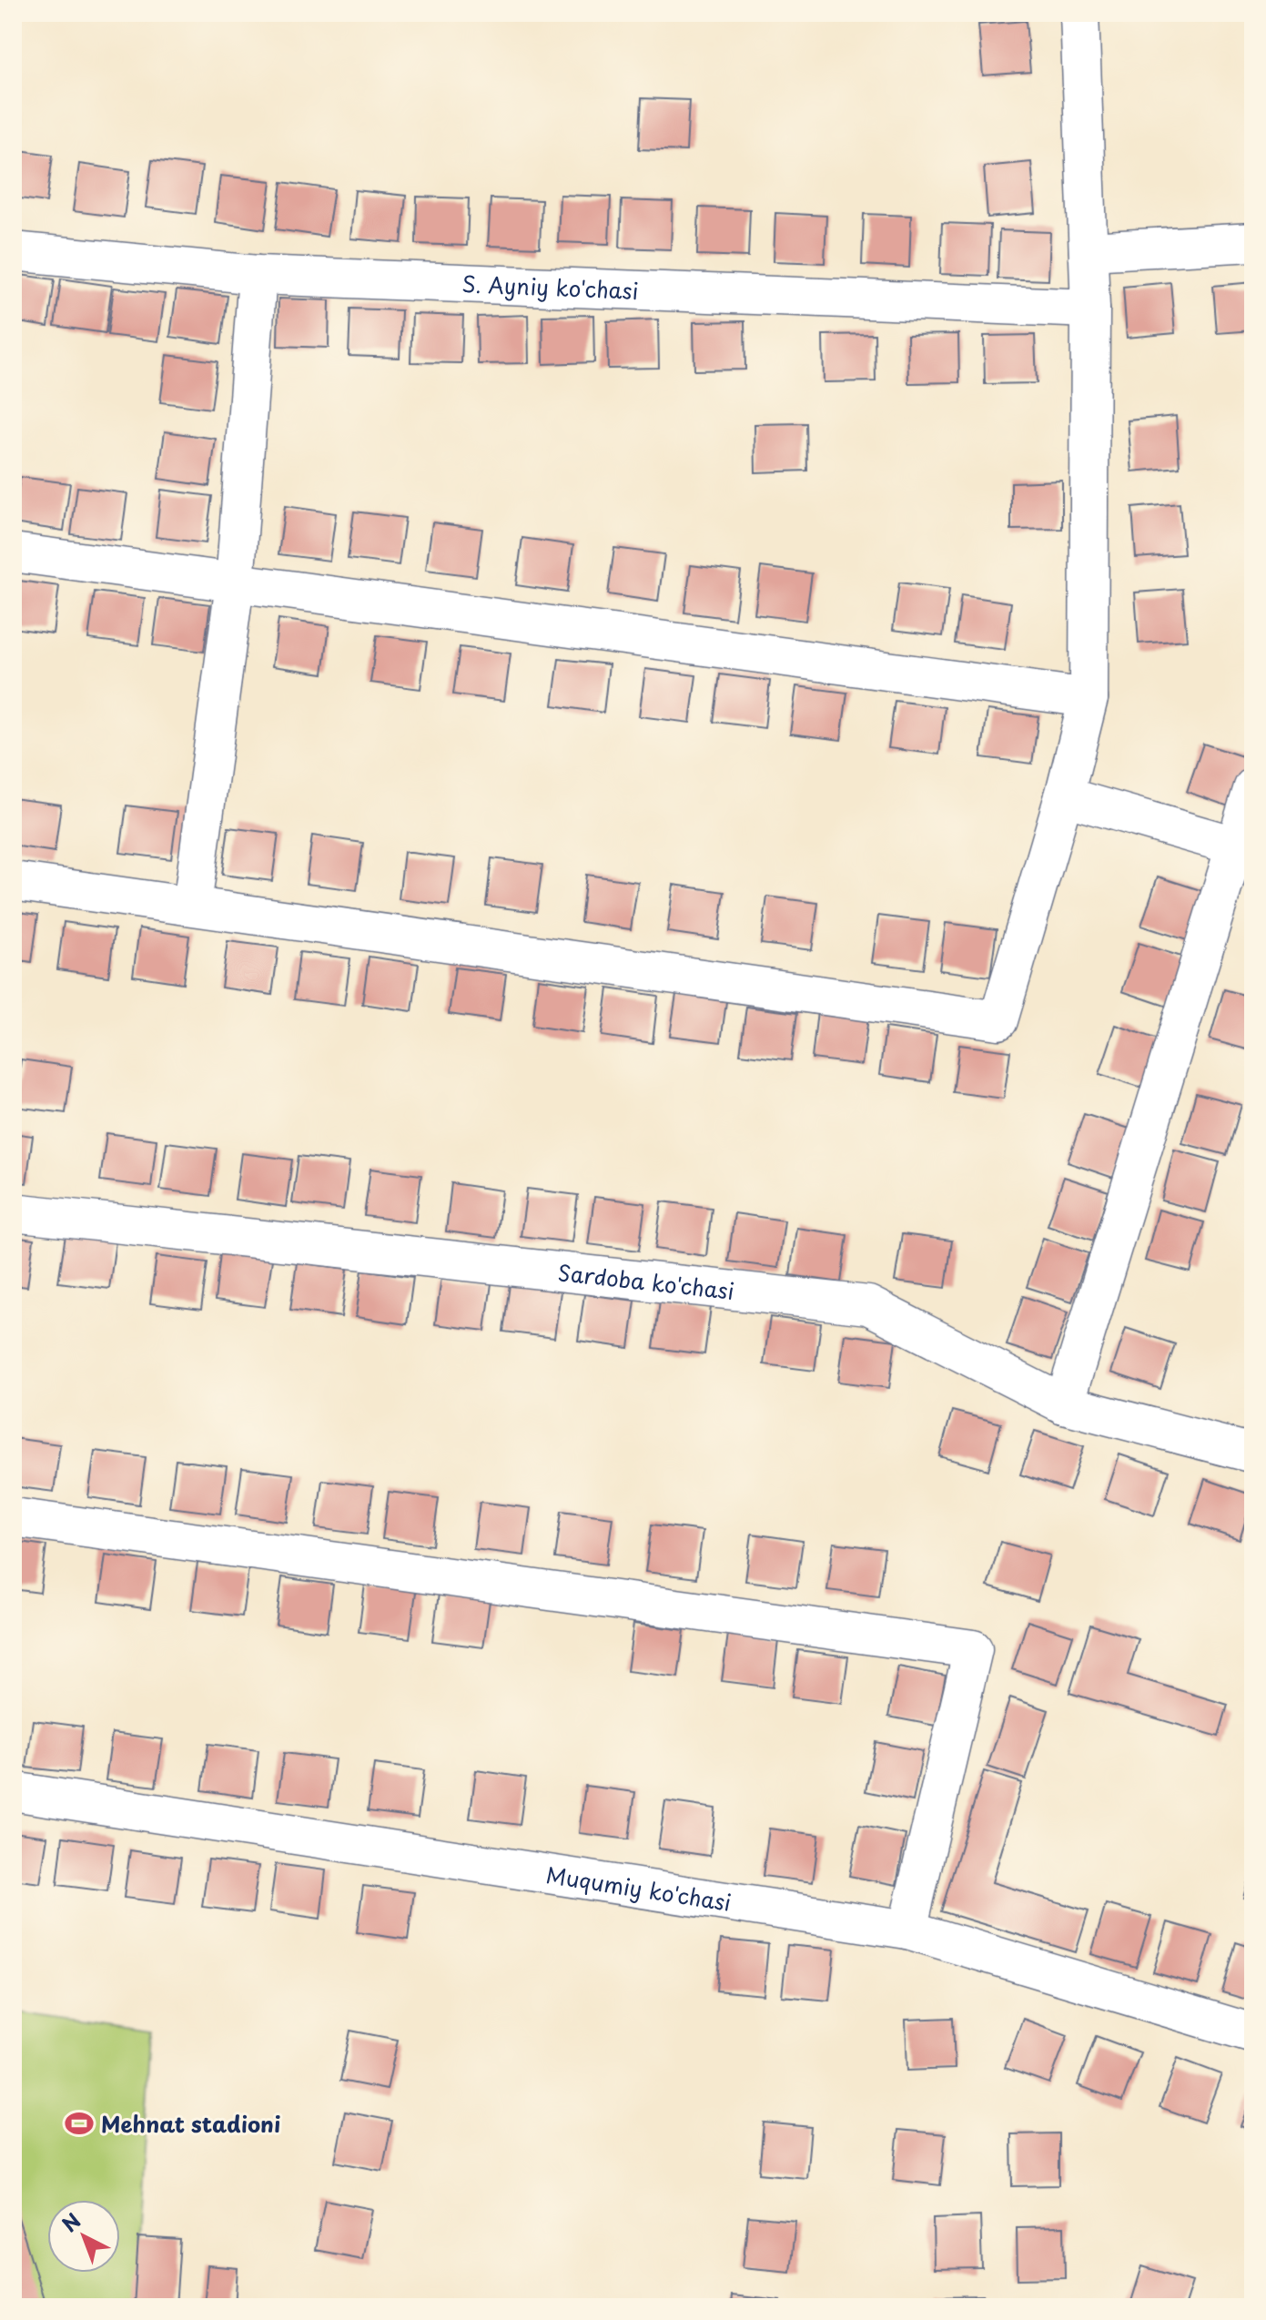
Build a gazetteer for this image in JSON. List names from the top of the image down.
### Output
{
  "streets": {
    "street": ["S. Ayniy ko'chasi", "Sardoba ko'chasi", "Muqumiy ko'chasi"]
  },
  "places": {
    "sports": ["Mehnat stadioni"]
  },
  "north": "top left"
}
